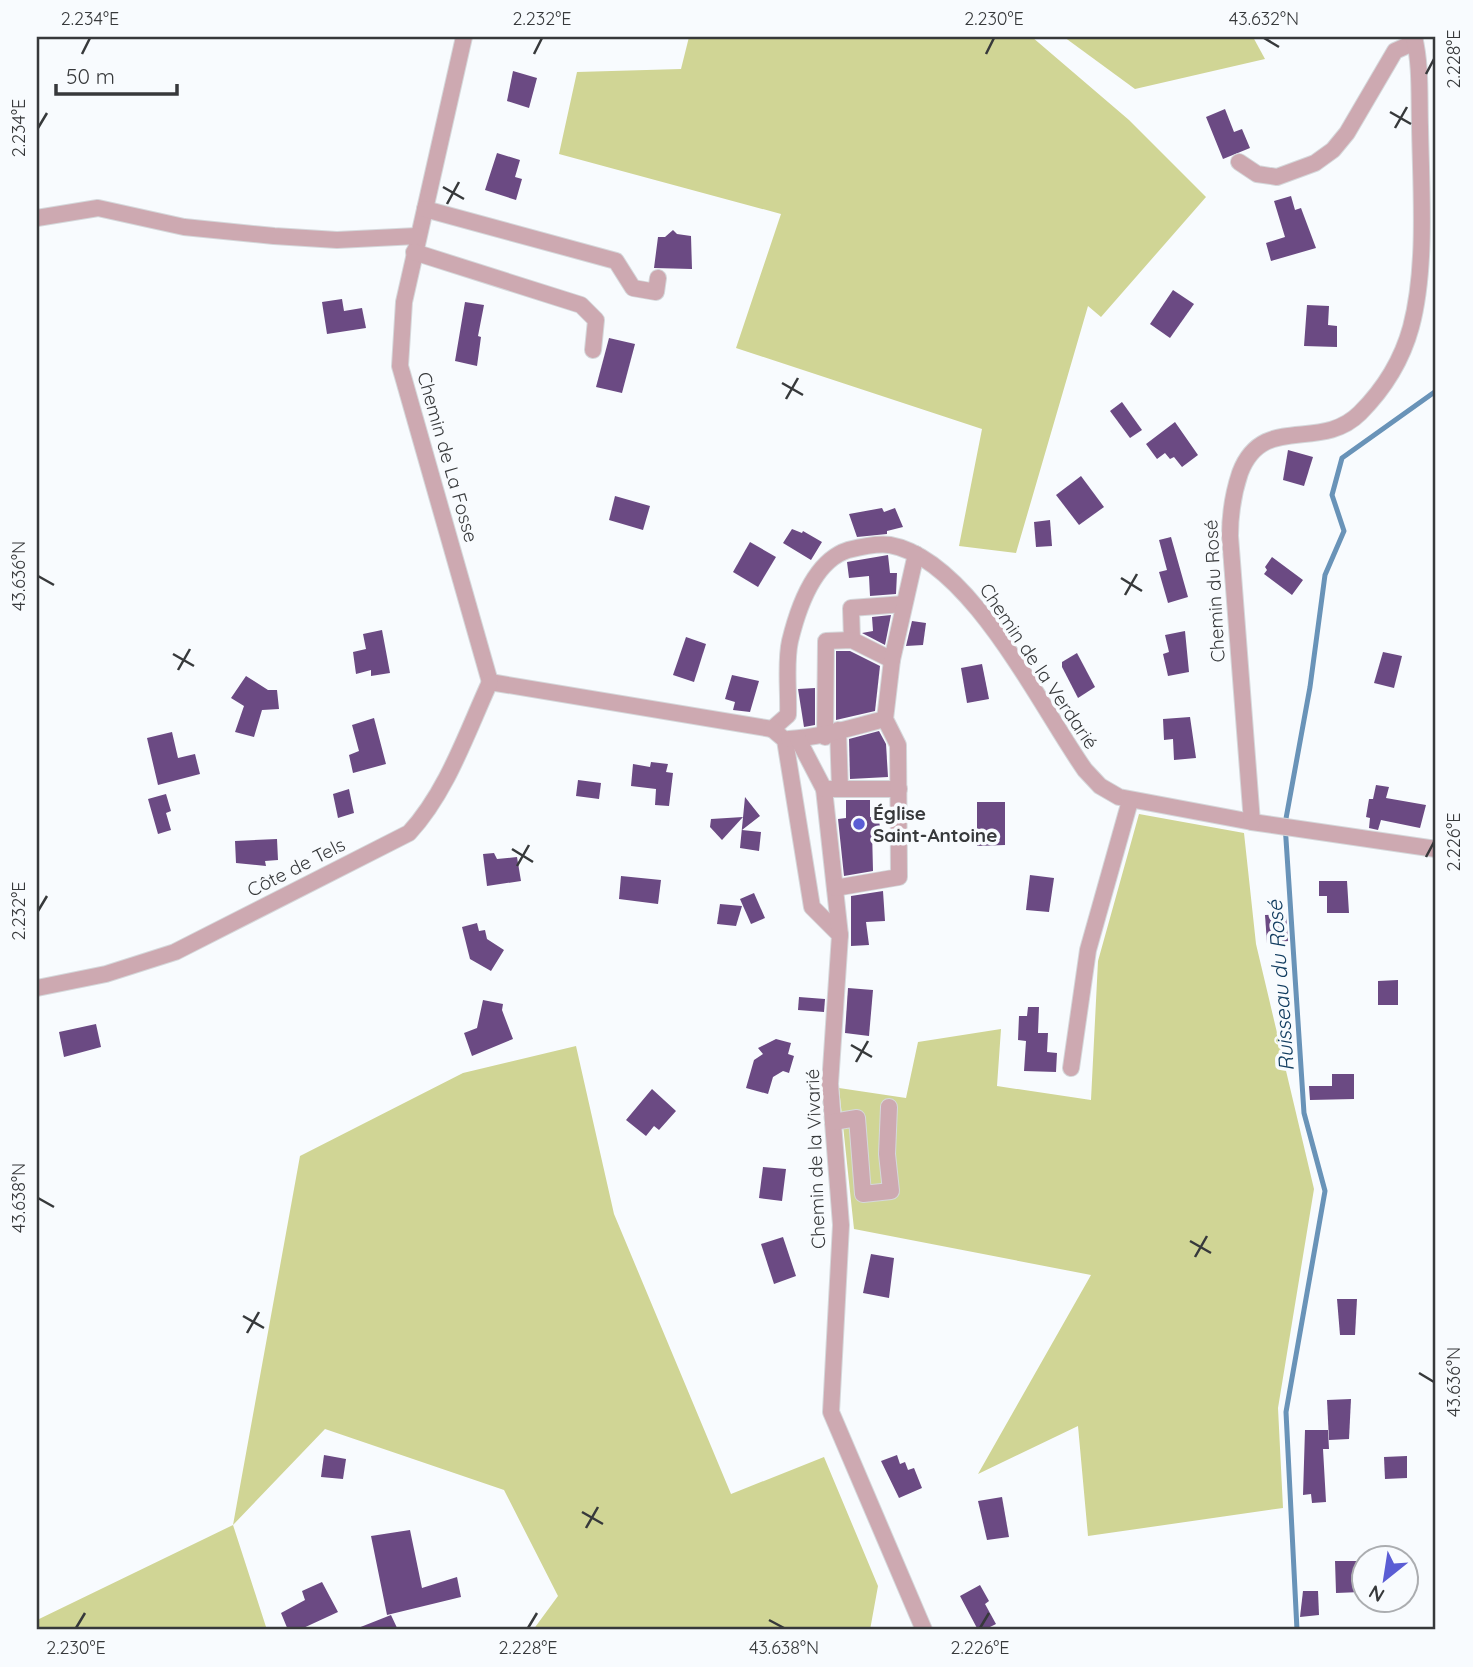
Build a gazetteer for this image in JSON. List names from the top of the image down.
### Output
{
  "streets": {
    "street": [
      "Chemin de La Fosse",
      "Chemin du Rosé",
      "Chemin de la Verdarié",
      "Côte de Tels",
      "Chemin de la Vivarié"
    ]
  },
  "crossings": [
    ["Chemin de La Fosse", "Côte de Tels"],
    ["Chemin du Rosé", "Chemin de la Verdarié"]
  ],
  "water": ["Ruisseau du Rosé"],
  "places": ["Église Saint-Antoine"],
  "scale_bar": "50 m",
  "north": "bottom left",
  "coordinates": [
    "2.234°E",
    "2.232°E",
    "2.230°E",
    "43.632°N",
    "2.228°E",
    "43.636°N",
    "2.226°E",
    "43.638°N"
  ]
}
